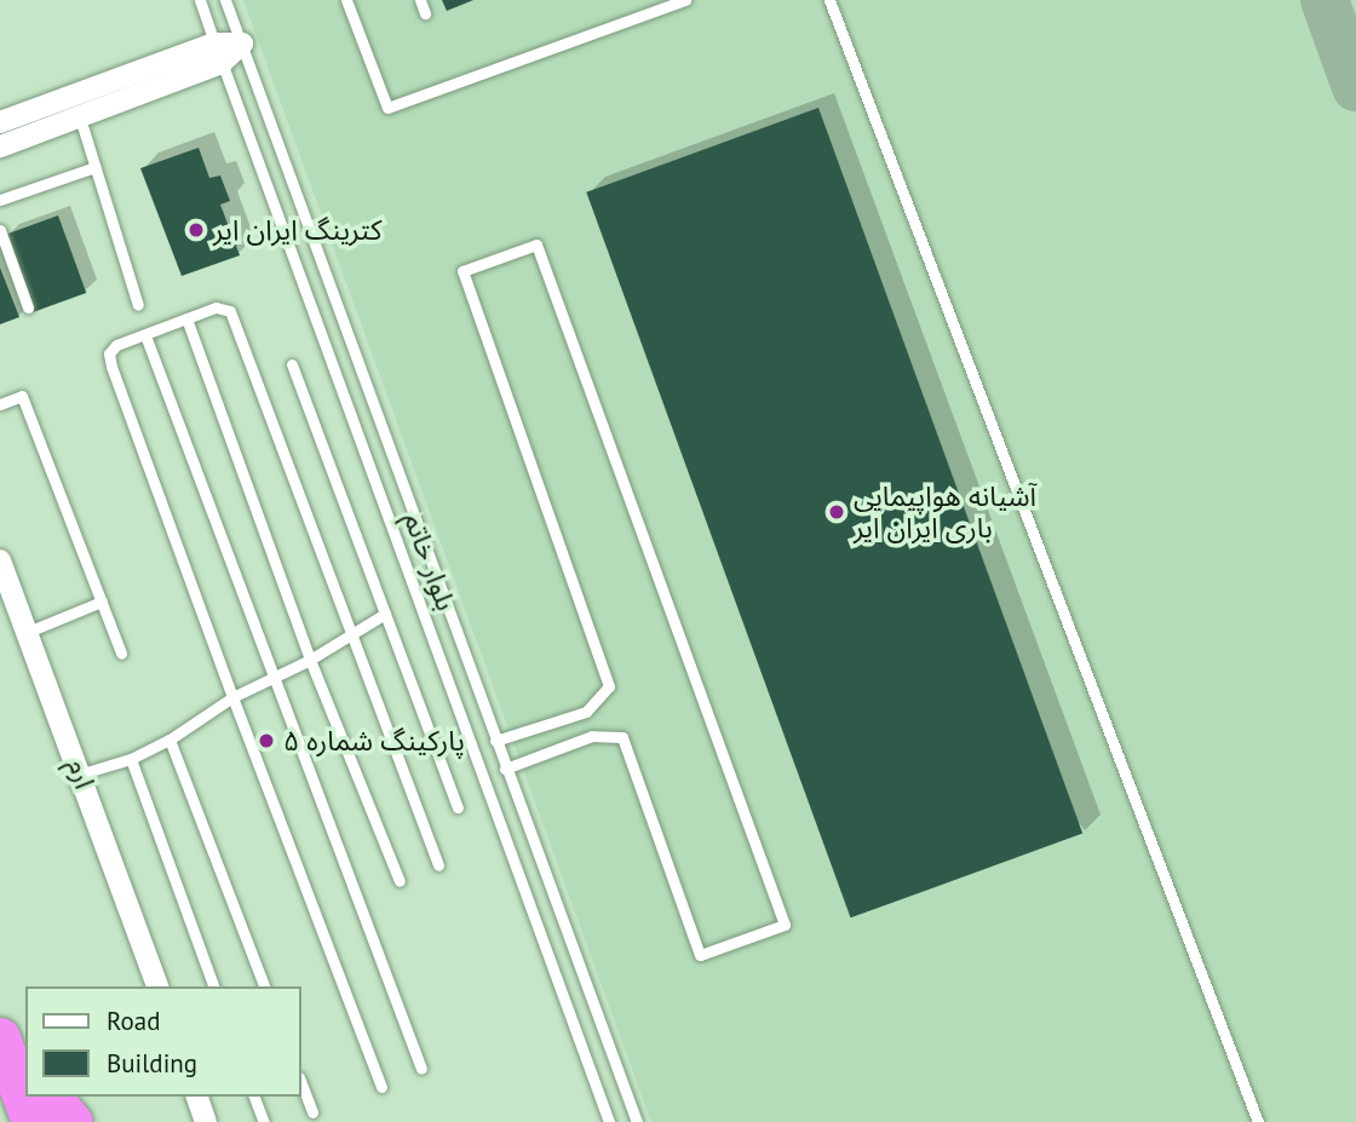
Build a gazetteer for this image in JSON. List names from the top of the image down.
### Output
{
  "streets": {
    "street": ["ارم"],
    "lane": ["بلوار خاتم"]
  },
  "places": ["کترینگ ایران ایر", "آشیانه هواپیمایی باری ایران ایر", "پارکینگ شماره ۵"],
  "legend": ["Road", "Building"]
}
